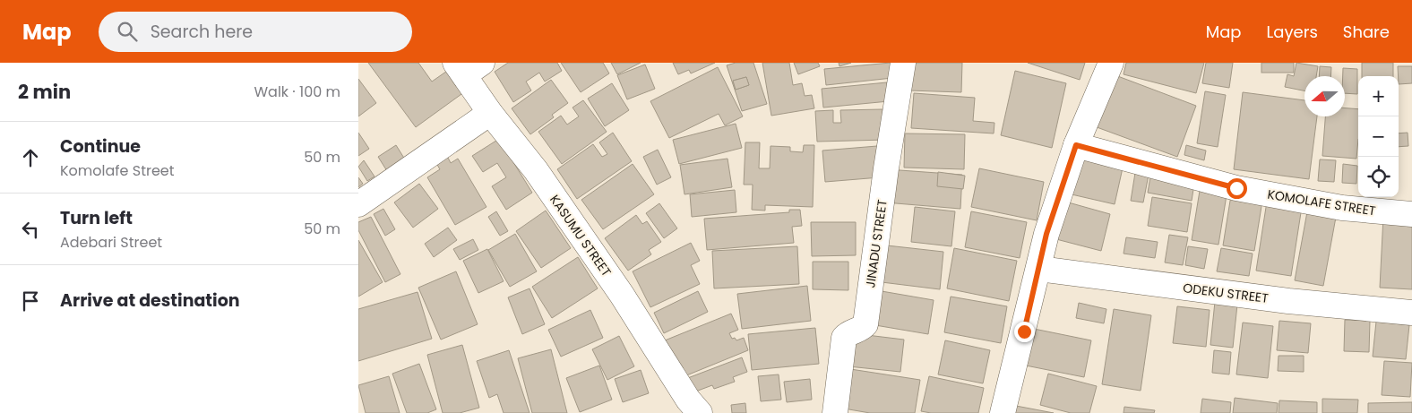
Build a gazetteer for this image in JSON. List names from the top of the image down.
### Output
{
  "streets": {
    "street": [
      "KOMOLAFE STREET",
      "KASUMU STREET",
      "JINADU STREET",
      "ODEKU STREET"
    ]
  },
  "north": "left",
  "page": {
    "header": "Map",
    "search": "Search here",
    "nav": ["Map", "Layers", "Share"],
    "heading": ["2 min", "Walk · 100 m"],
    "map_buttons": ["+", "−"],
    "list": [
      ["Continue", "Komolafe Street", "50 m"],
      ["Turn left", "Adebari Street", "50 m"],
      "Arrive at destination"
    ]
  }
}
